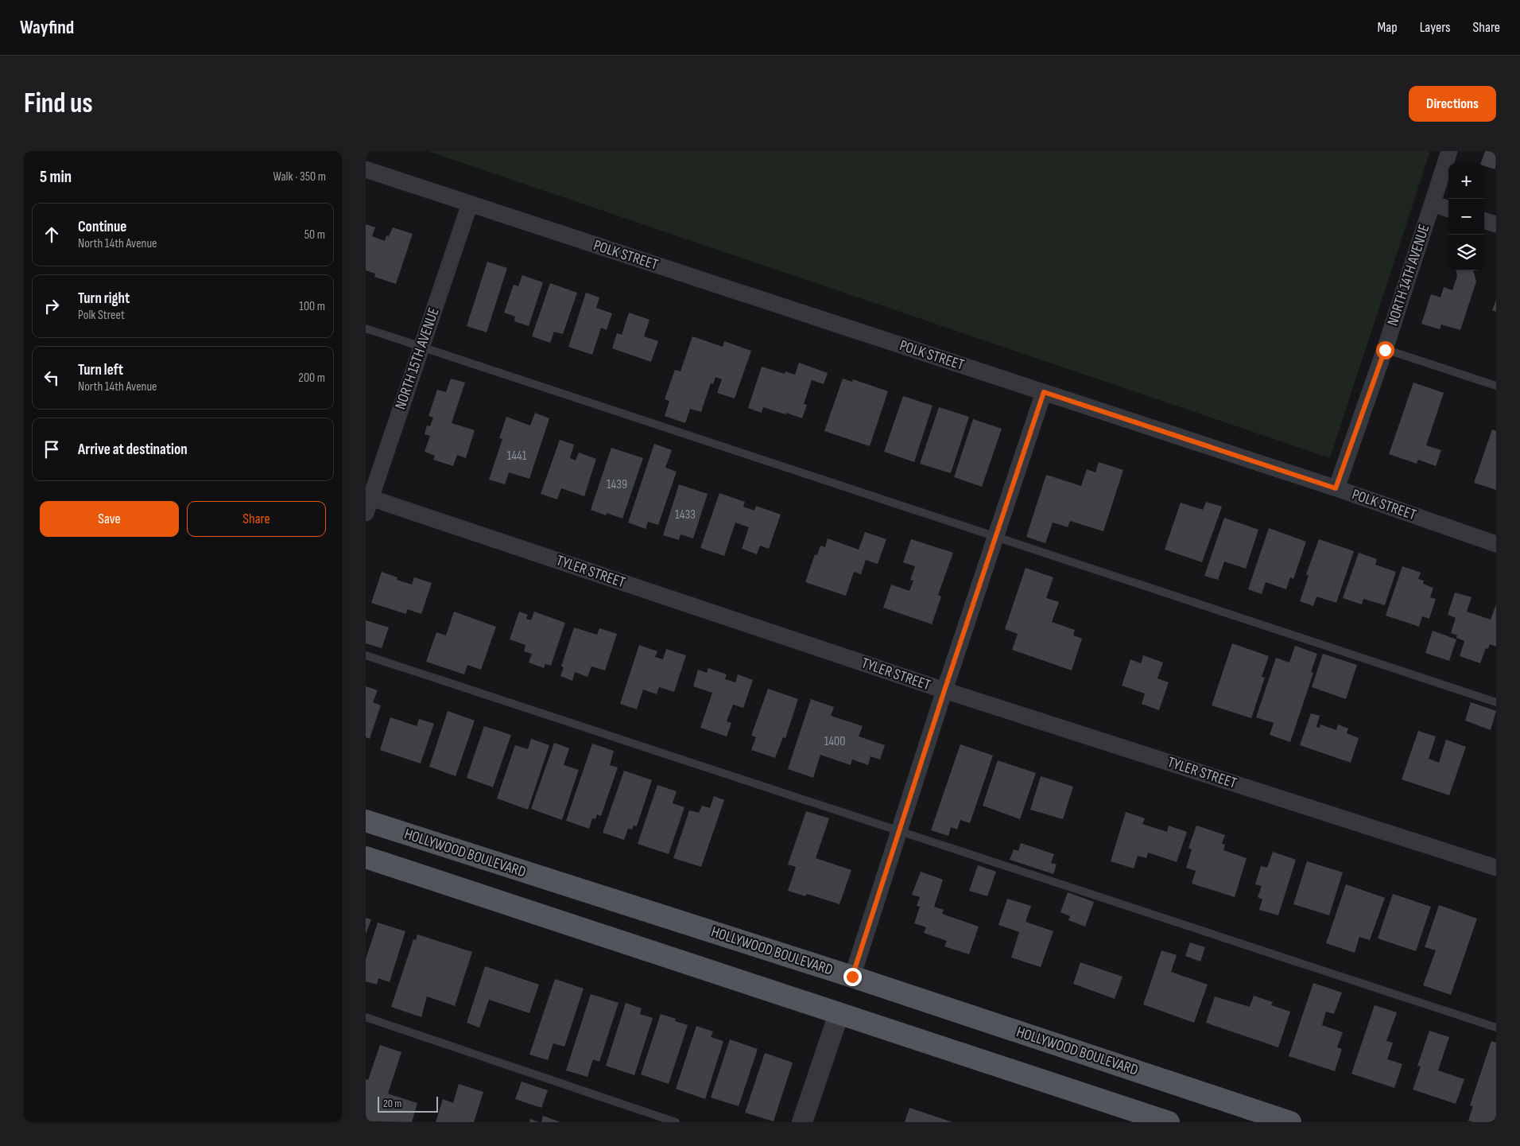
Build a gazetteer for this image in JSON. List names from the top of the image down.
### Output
{
  "streets": {
    "main road": ["HOLLYWOOD BOULEVARD"],
    "street": [
      "POLK STREET",
      "NORTH 14TH AVENUE",
      "NORTH 15TH AVENUE",
      "TYLER STREET"
    ]
  },
  "crossings": [
    ["POLK STREET", "NORTH 14TH AVENUE"],
    ["POLK STREET", "NORTH 15TH AVENUE"],
    ["NORTH 15TH AVENUE", "TYLER STREET"]
  ],
  "house_numbers": [
    "1441",
    "1439",
    "1433",
    "1400"
  ],
  "scale_bar": "20 m",
  "page": {
    "header": "Wayfind",
    "nav": ["Map", "Layers", "Share"],
    "buttons": [
      "Directions",
      ["Save", "Share"]
    ],
    "title": "Find us",
    "heading": ["5 min", "Walk · 350 m"],
    "map_buttons": ["+", "−"],
    "list": [
      ["Continue", "North 14th Avenue", "50 m"],
      ["Turn right", "Polk Street", "100 m"],
      ["Turn left", "North 14th Avenue", "200 m"],
      "Arrive at destination"
    ],
    "scale": "20 m"
  }
}
